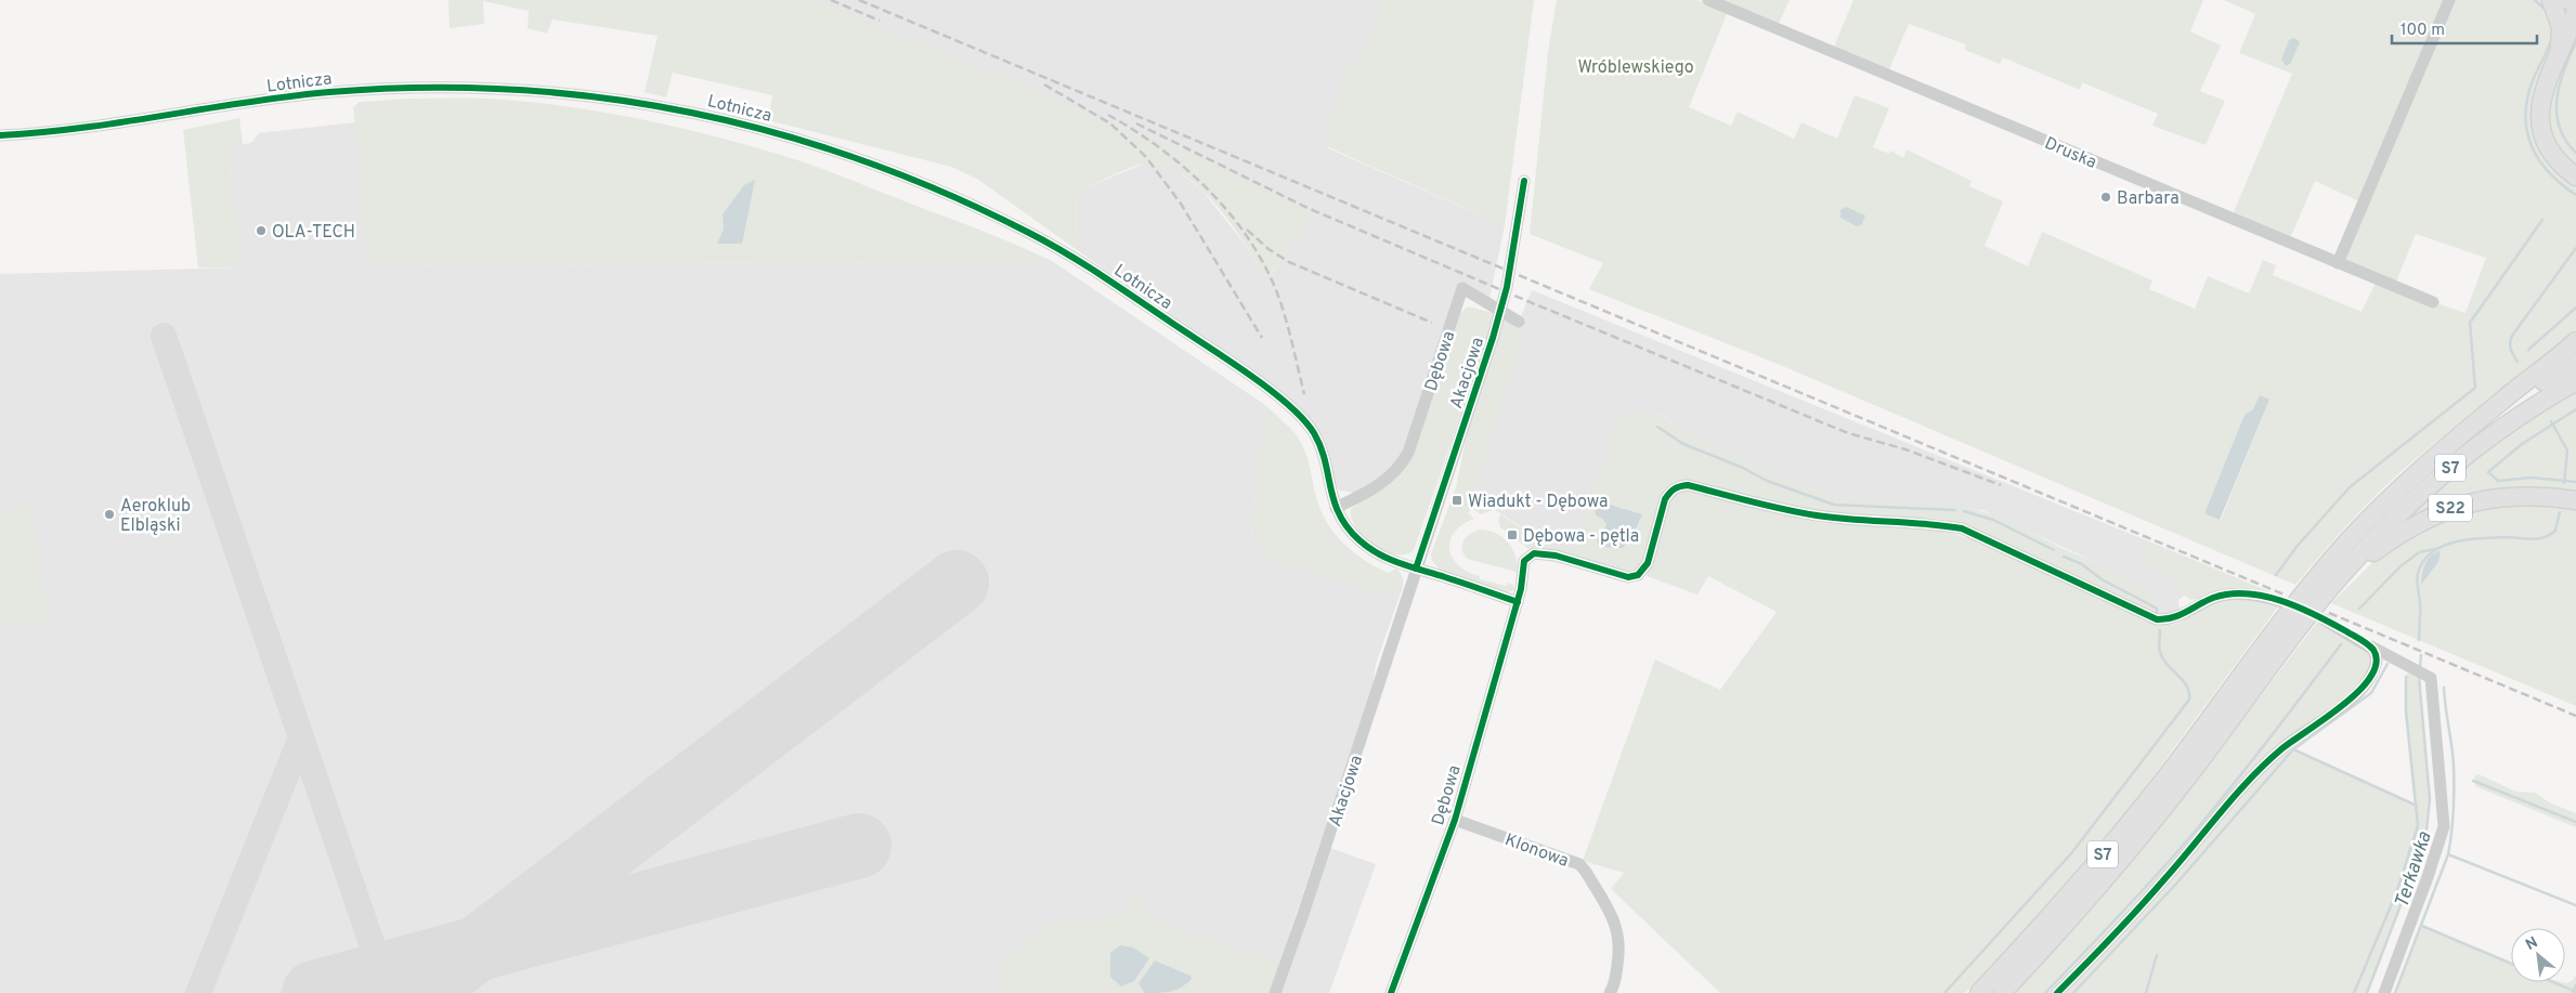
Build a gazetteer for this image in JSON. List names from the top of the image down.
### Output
{
  "streets": {
    "highway": ["S7", "S22"],
    "street": [
      "Lotnicza",
      "Druska",
      "Dębowa",
      "Akacjowa",
      "Klonowa"
    ]
  },
  "crossings": [
    ["Lotnicza", "Dębowa"],
    ["Dębowa", "Klonowa"],
    ["S7", "S22"]
  ],
  "water": ["Terkawka"],
  "parks": ["Wróblewskiego"],
  "places": {
    "other": ["Barbara", "OLA-TECH", "Aeroklub Elbląski"],
    "transit": ["Wiadukt - Dębowa", "Dębowa - pętla"]
  },
  "scale_bar": "100 m",
  "north": "top left"
}
